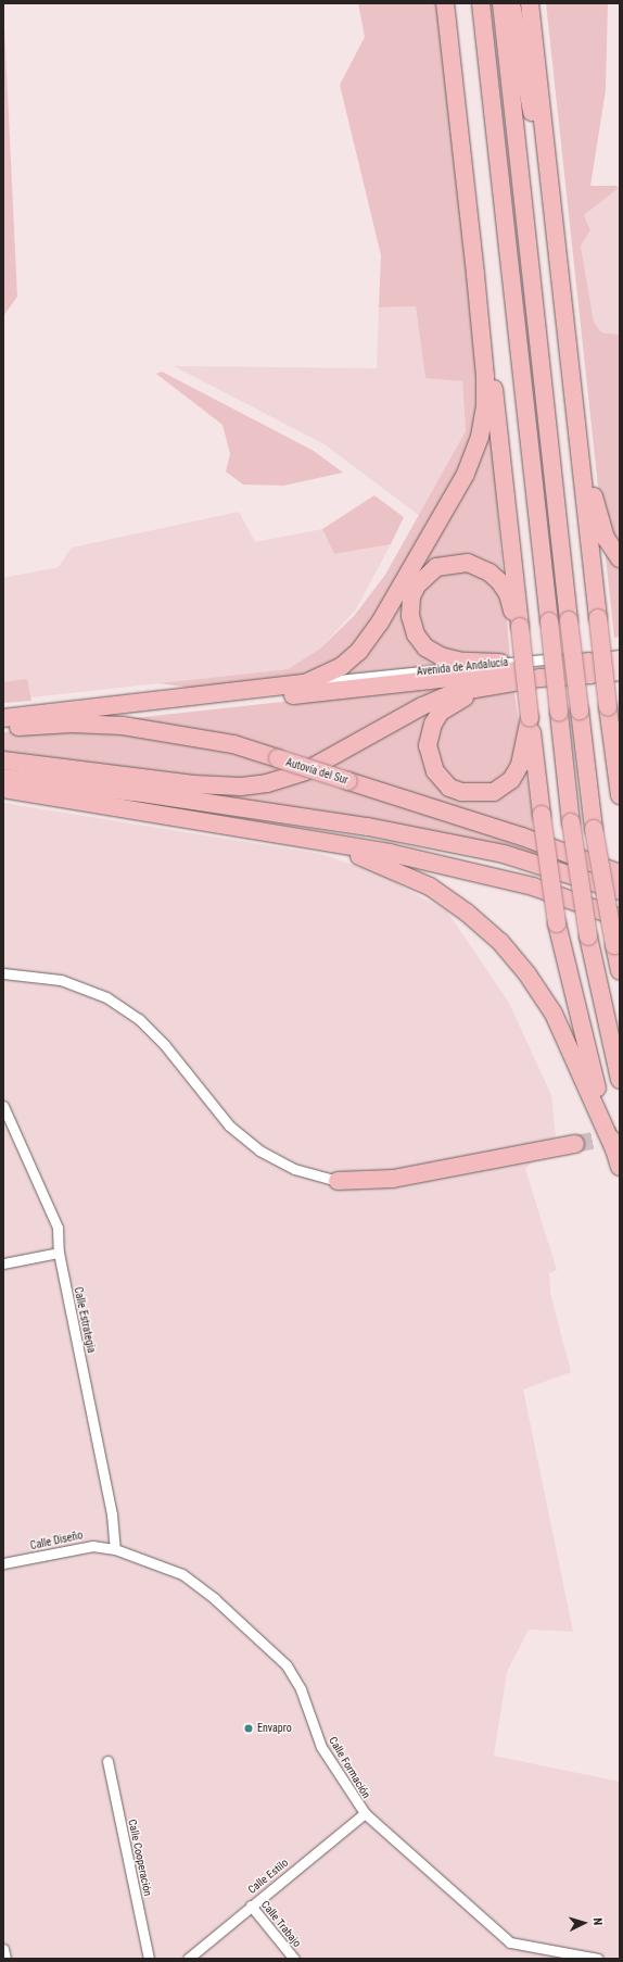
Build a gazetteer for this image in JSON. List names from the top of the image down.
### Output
{
  "streets": {
    "highway": ["Autovía del Sur"],
    "street": [
      "Avenida de Andalucía",
      "Calle Estrategia",
      "Calle Diseño",
      "Calle Formación",
      "Calle Cooperación",
      "Calle Estilo",
      "Calle Trabajo"
    ]
  },
  "crossings": [
    ["Calle Estrategia", "Calle Diseño"],
    ["Calle Estrategia", "Calle Formación"],
    ["Calle Diseño", "Calle Formación"],
    ["Calle Formación", "Calle Estilo"],
    ["Calle Estilo", "Calle Trabajo"]
  ],
  "places": ["Envapro"],
  "north": "right"
}
